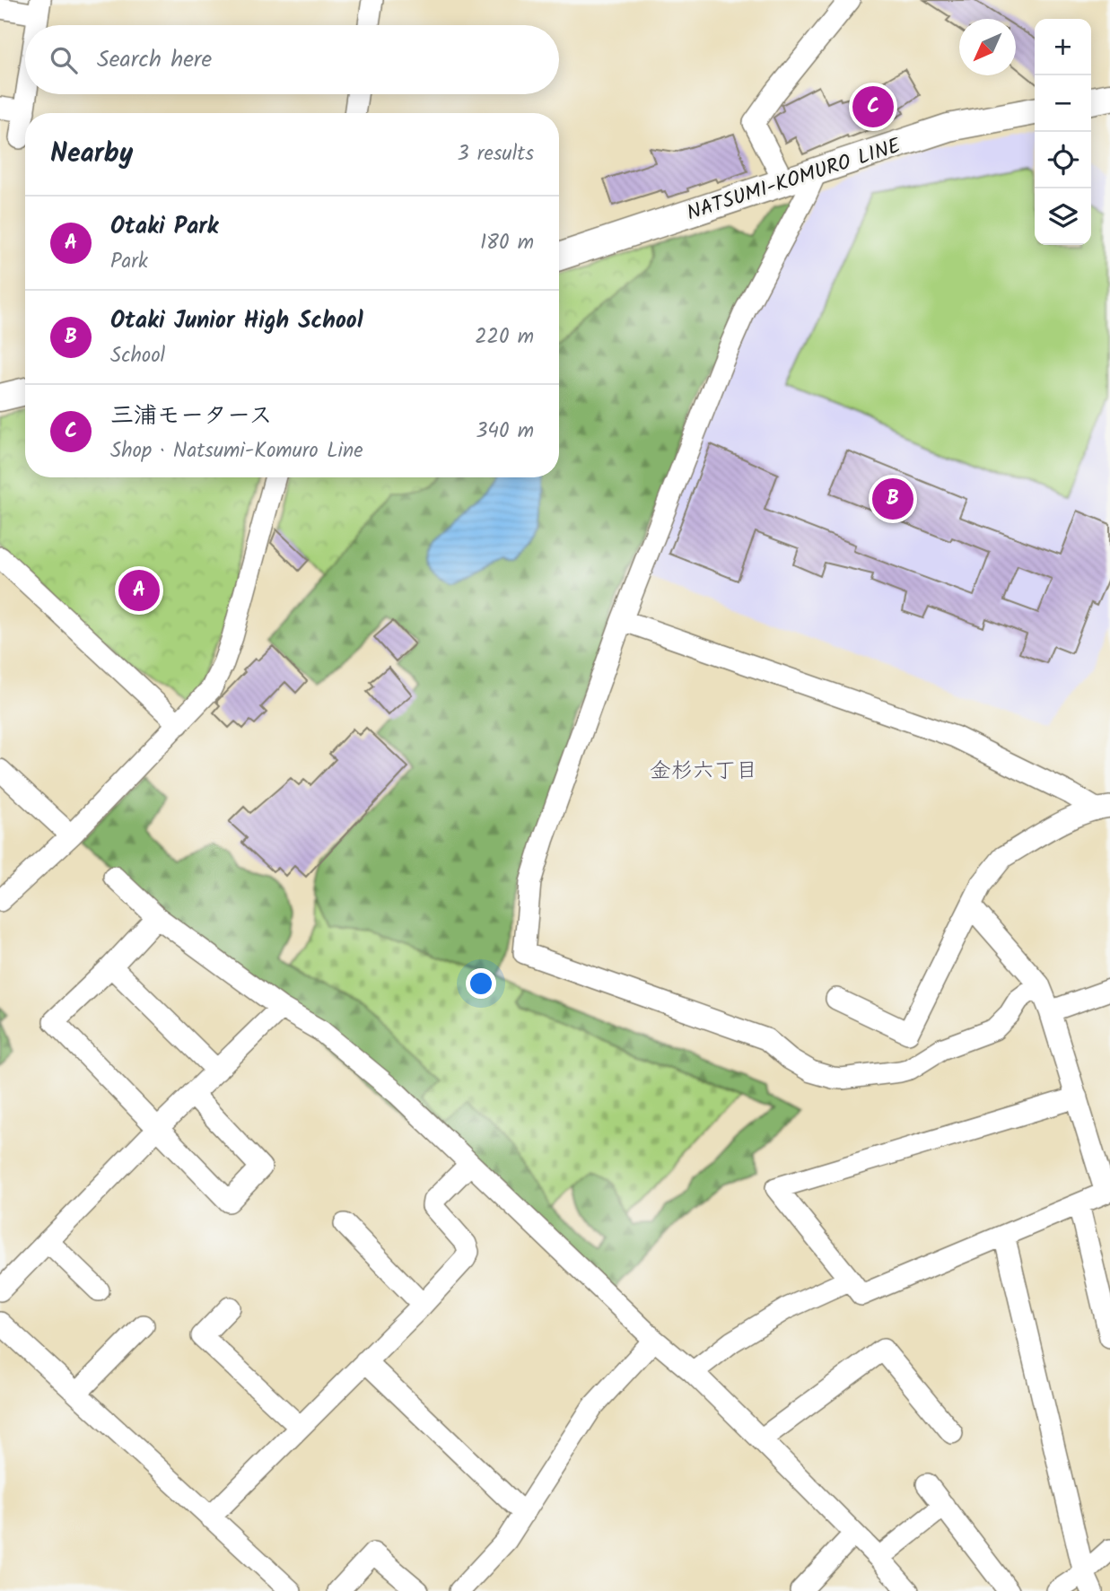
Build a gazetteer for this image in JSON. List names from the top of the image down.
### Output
{
  "streets": {
    "main road": ["NATSUMI-KOMURO LINE"]
  },
  "districts": ["金杉六丁目"],
  "north": "bottom left",
  "page": {
    "map_buttons": ["+", "−"],
    "search": "Search here",
    "pins": ["C", "B", "A"],
    "heading": ["Nearby", "3 results"],
    "list": [
      {
        "mark": "A",
        "name": "Otaki Park",
        "note": "Park",
        "value": "180 m"
      },
      {
        "mark": "B",
        "name": "Otaki Junior High School",
        "note": "School",
        "value": "220 m"
      },
      {
        "mark": "C",
        "name": "三浦モータース",
        "note": "Shop · Natsumi-Komuro Line",
        "value": "340 m"
      }
    ]
  }
}
